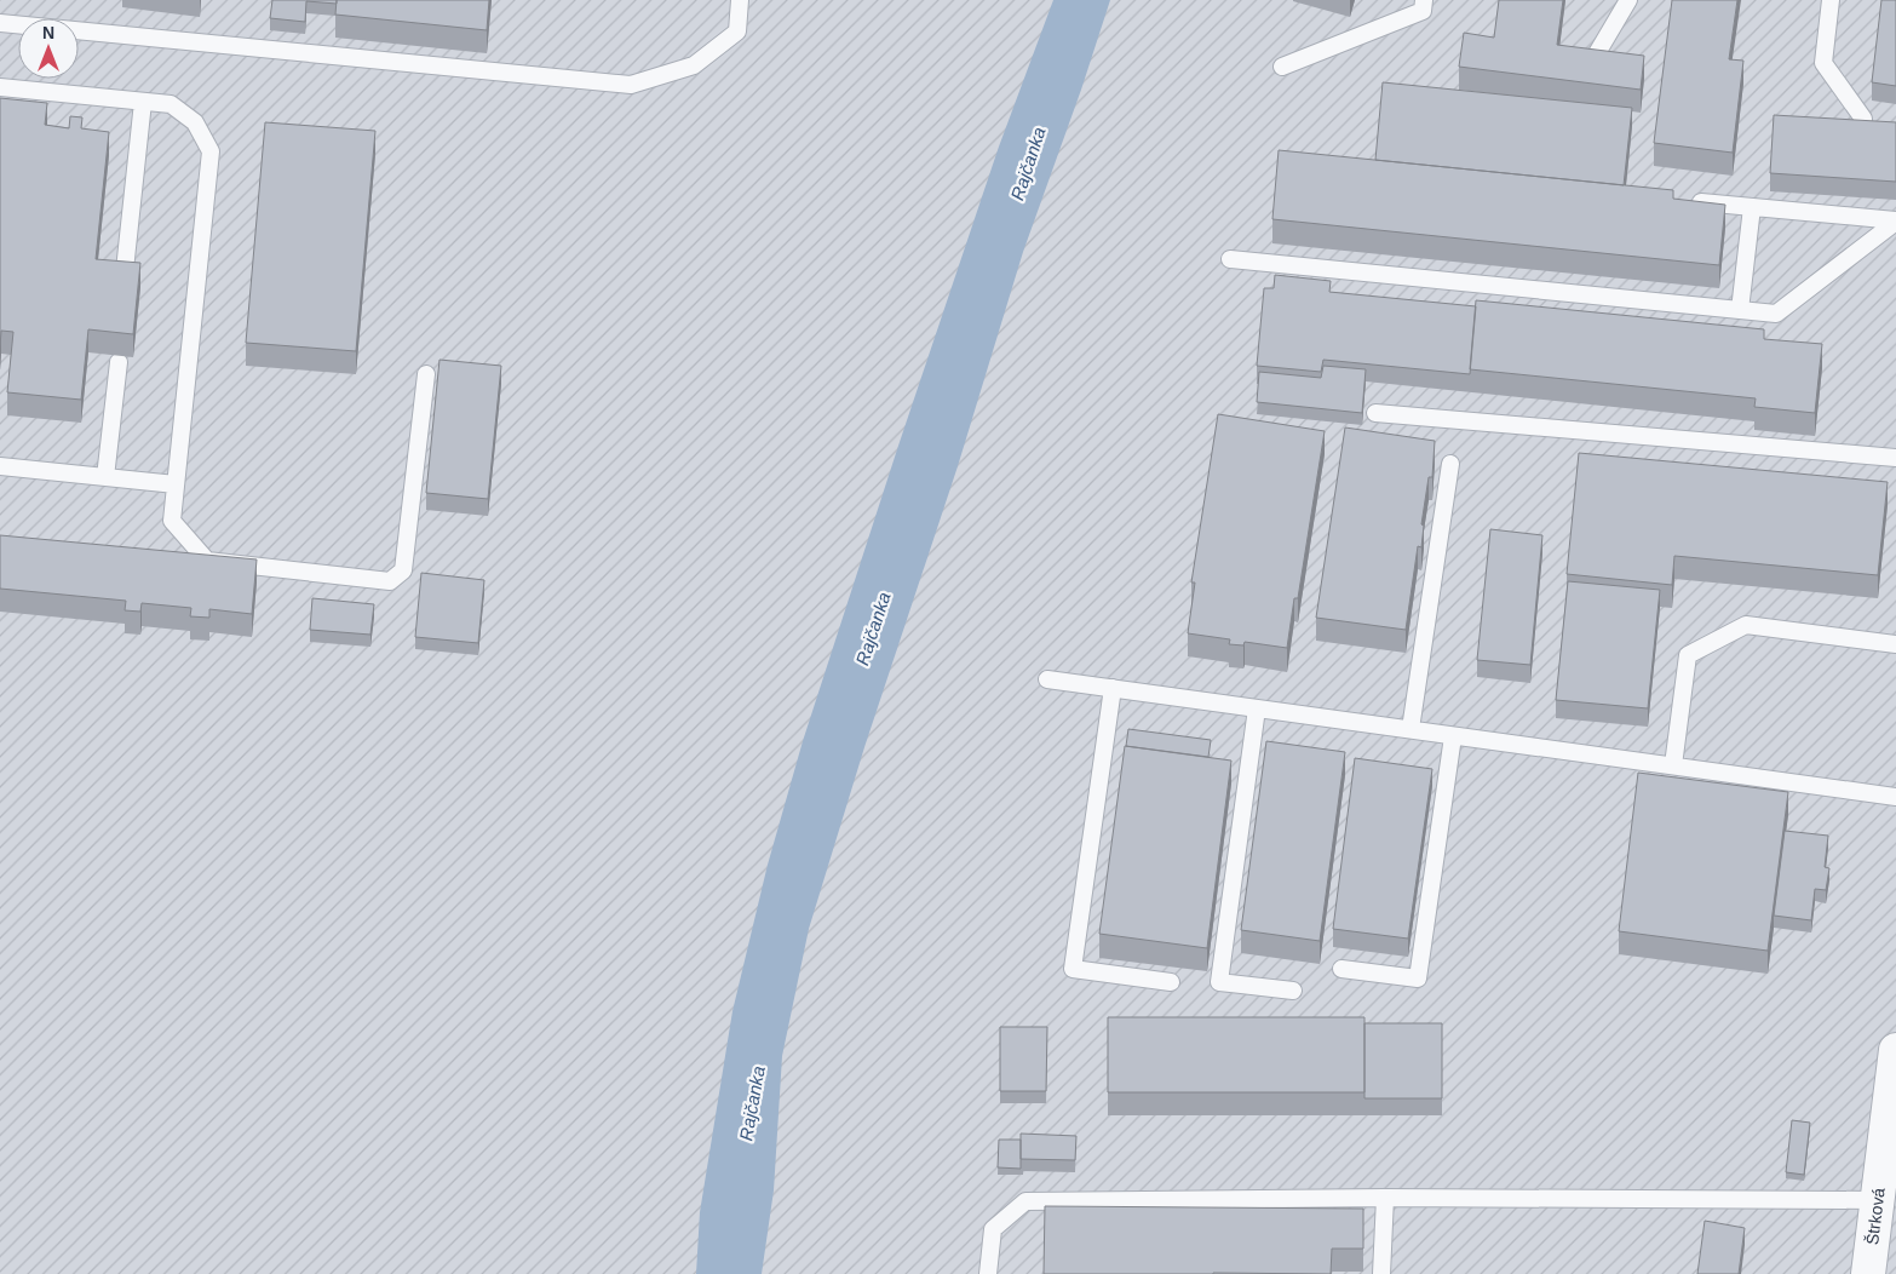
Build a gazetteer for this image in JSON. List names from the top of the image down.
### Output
{
  "streets": {
    "street": ["Štrková"]
  },
  "water": ["Rajčanka"],
  "north": "top"
}
